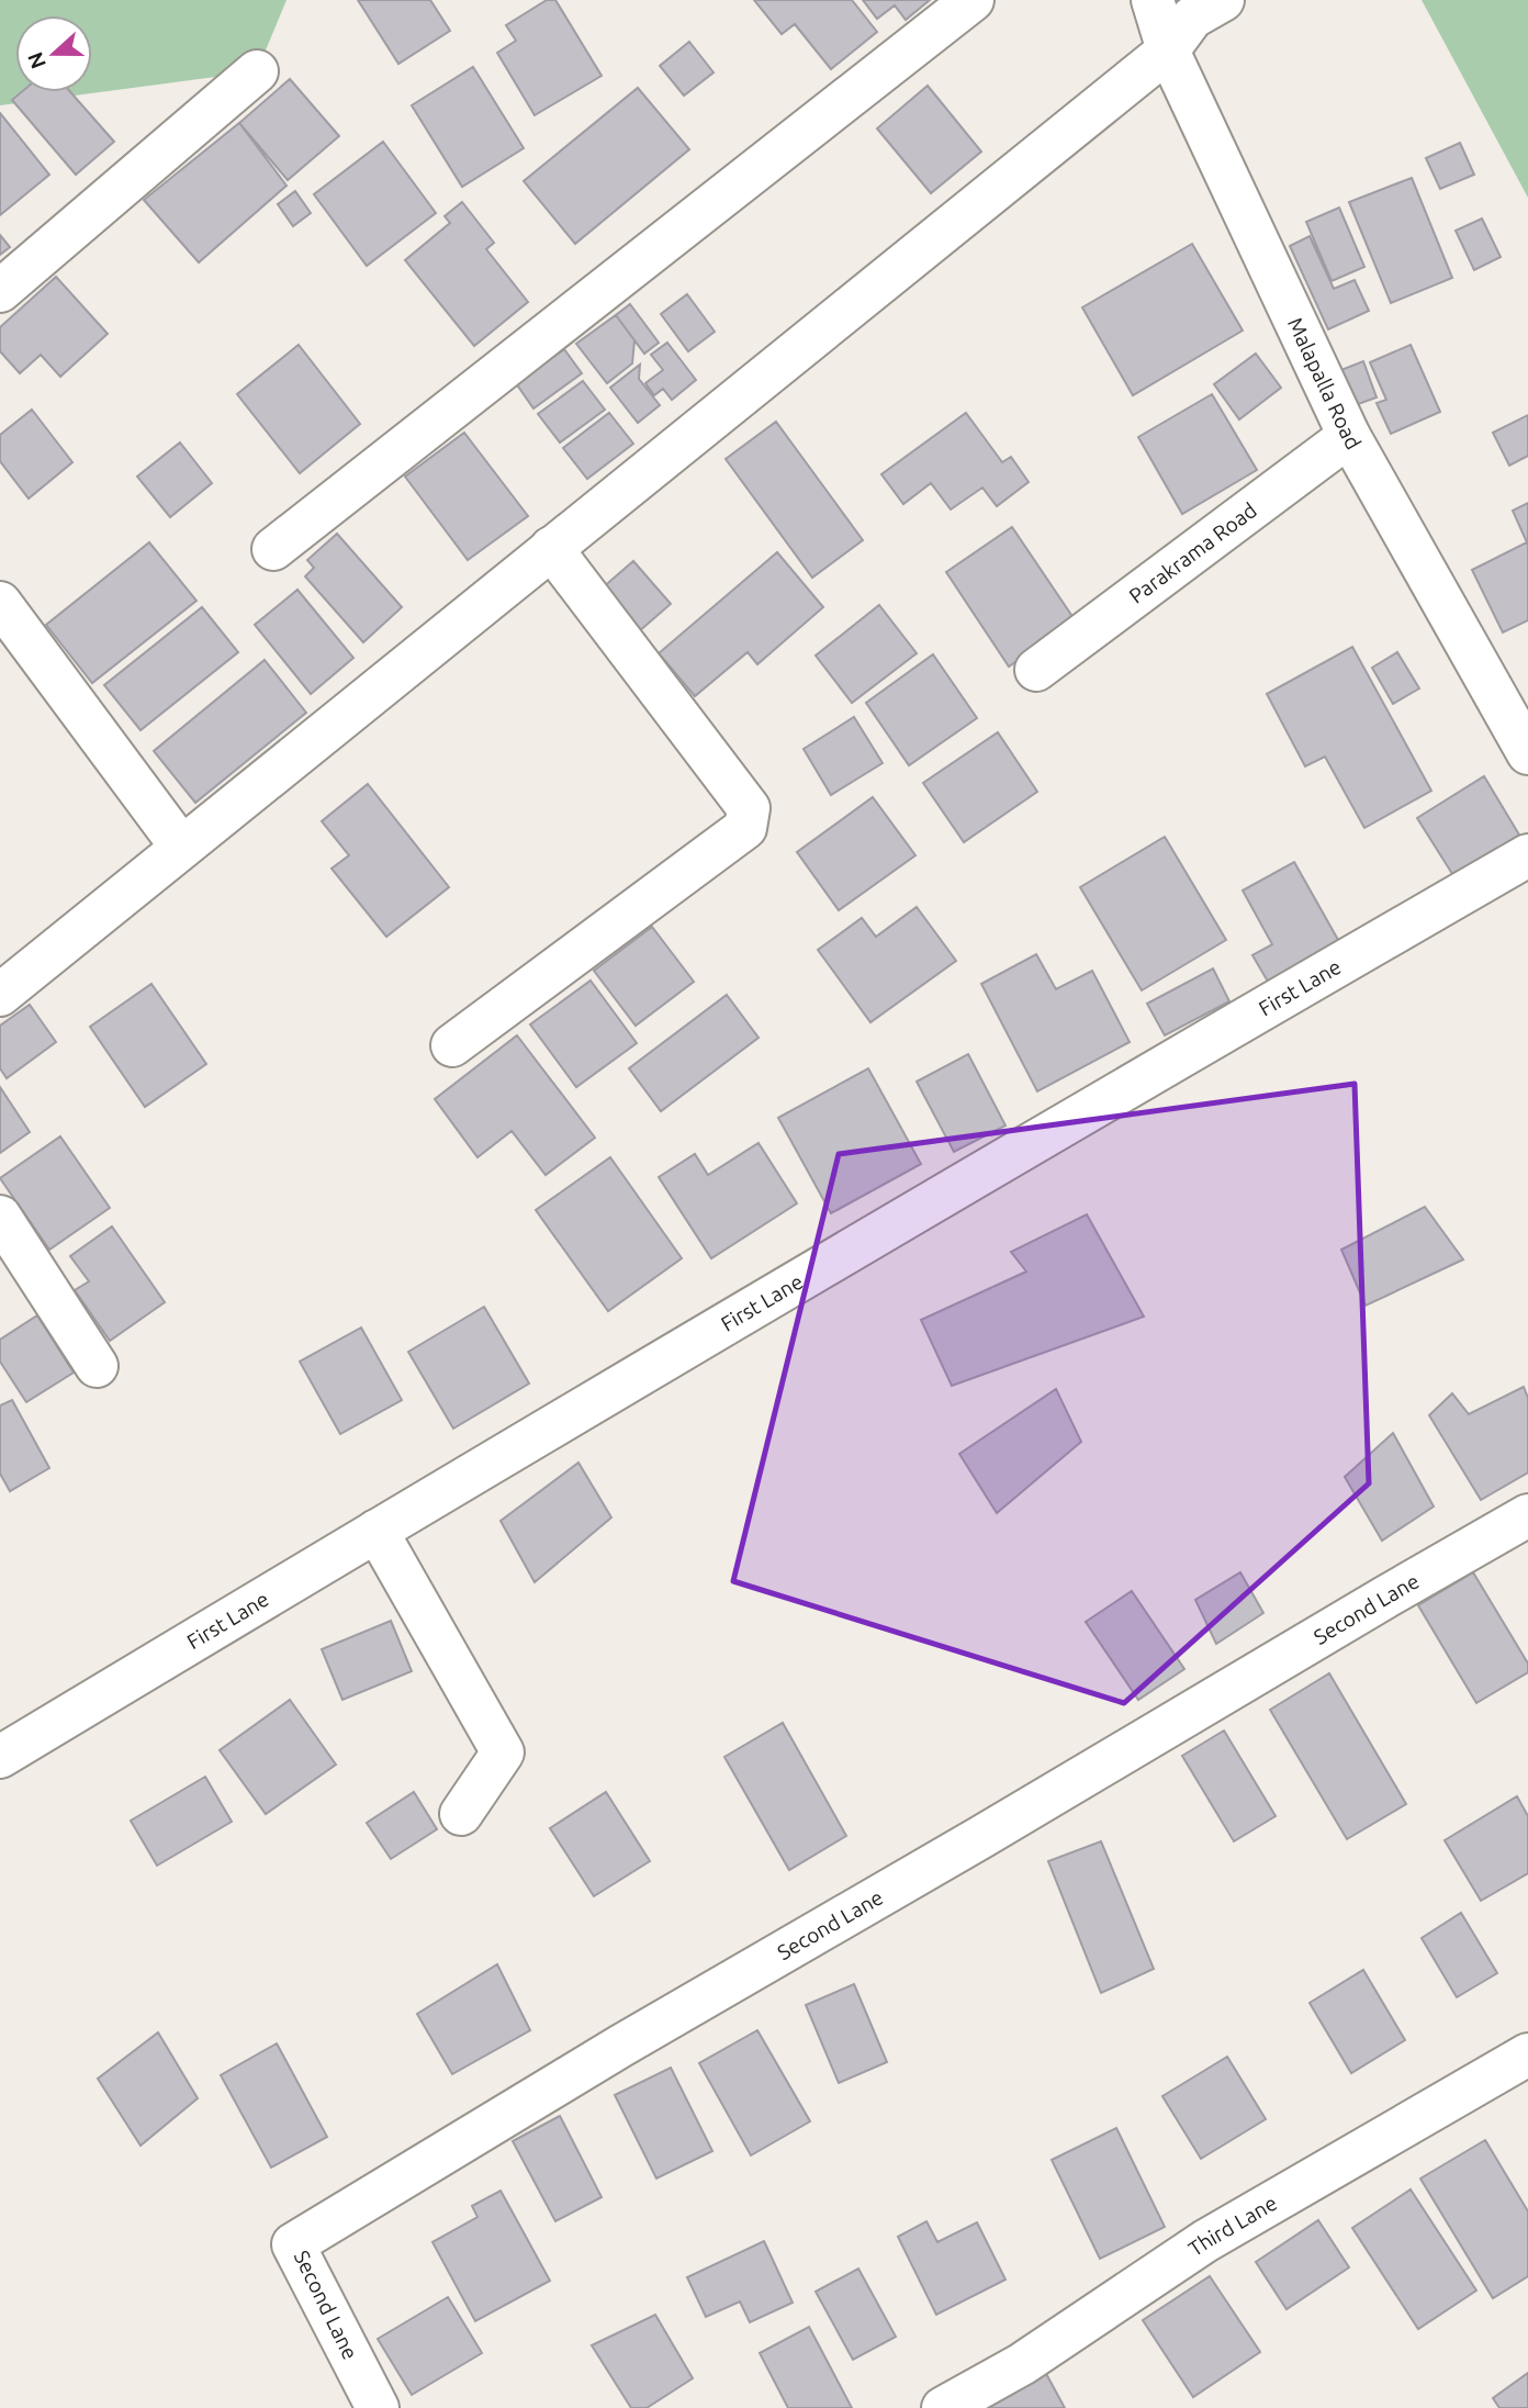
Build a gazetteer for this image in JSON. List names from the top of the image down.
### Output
{
  "streets": {
    "street": [
      "Malapalla Road",
      "Parakrama Road",
      "First Lane",
      "Second Lane",
      "Third Lane"
    ]
  },
  "crossings": [
    ["Malapalla Road", "Parakrama Road"]
  ],
  "north": "left"
}
